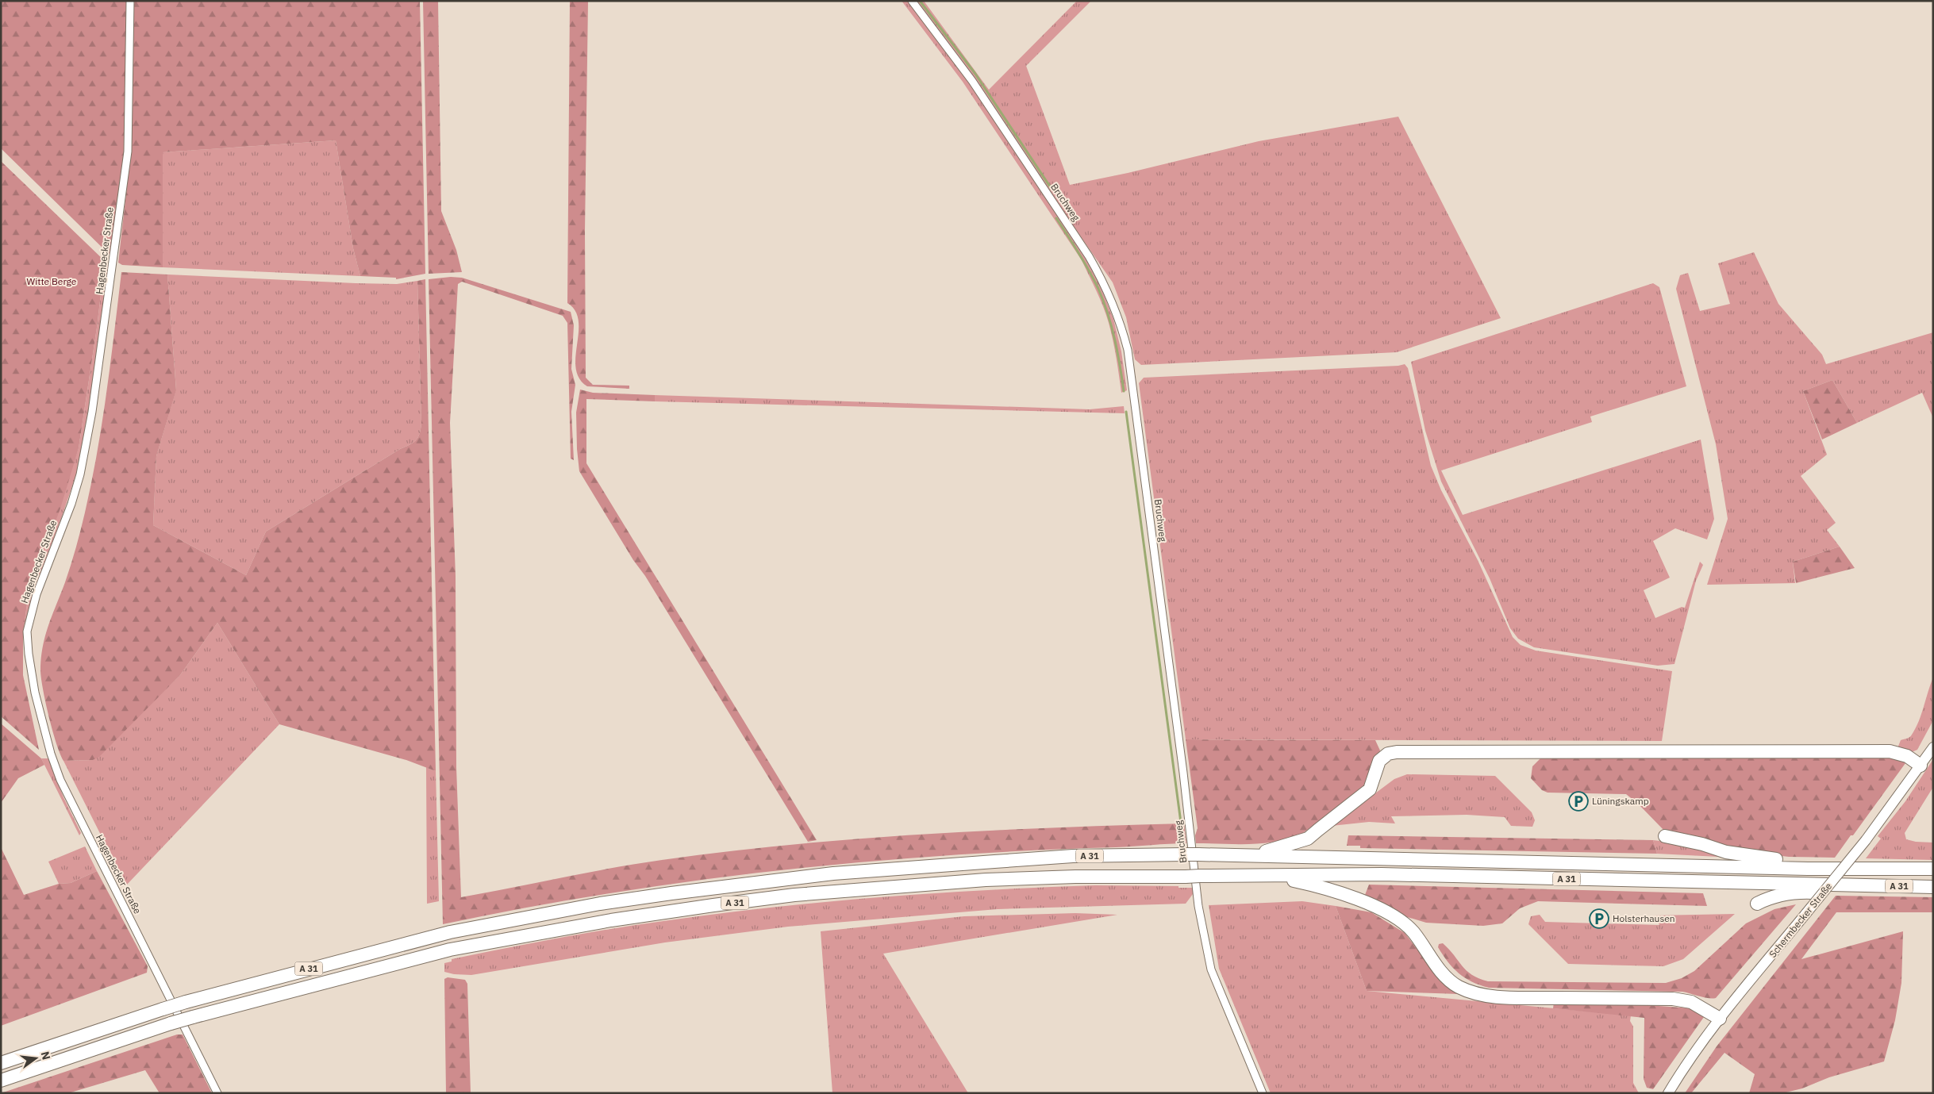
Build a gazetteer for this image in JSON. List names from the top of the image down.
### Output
{
  "streets": {
    "highway": ["A 31"],
    "main road": ["Schermbecker Straße"],
    "street": ["Bruchweg", "Hagenbecker Straße"]
  },
  "parks": ["Witte Berge"],
  "places": {
    "parking": ["Lüningskamp", "Holsterhausen"]
  },
  "north": "right"
}
